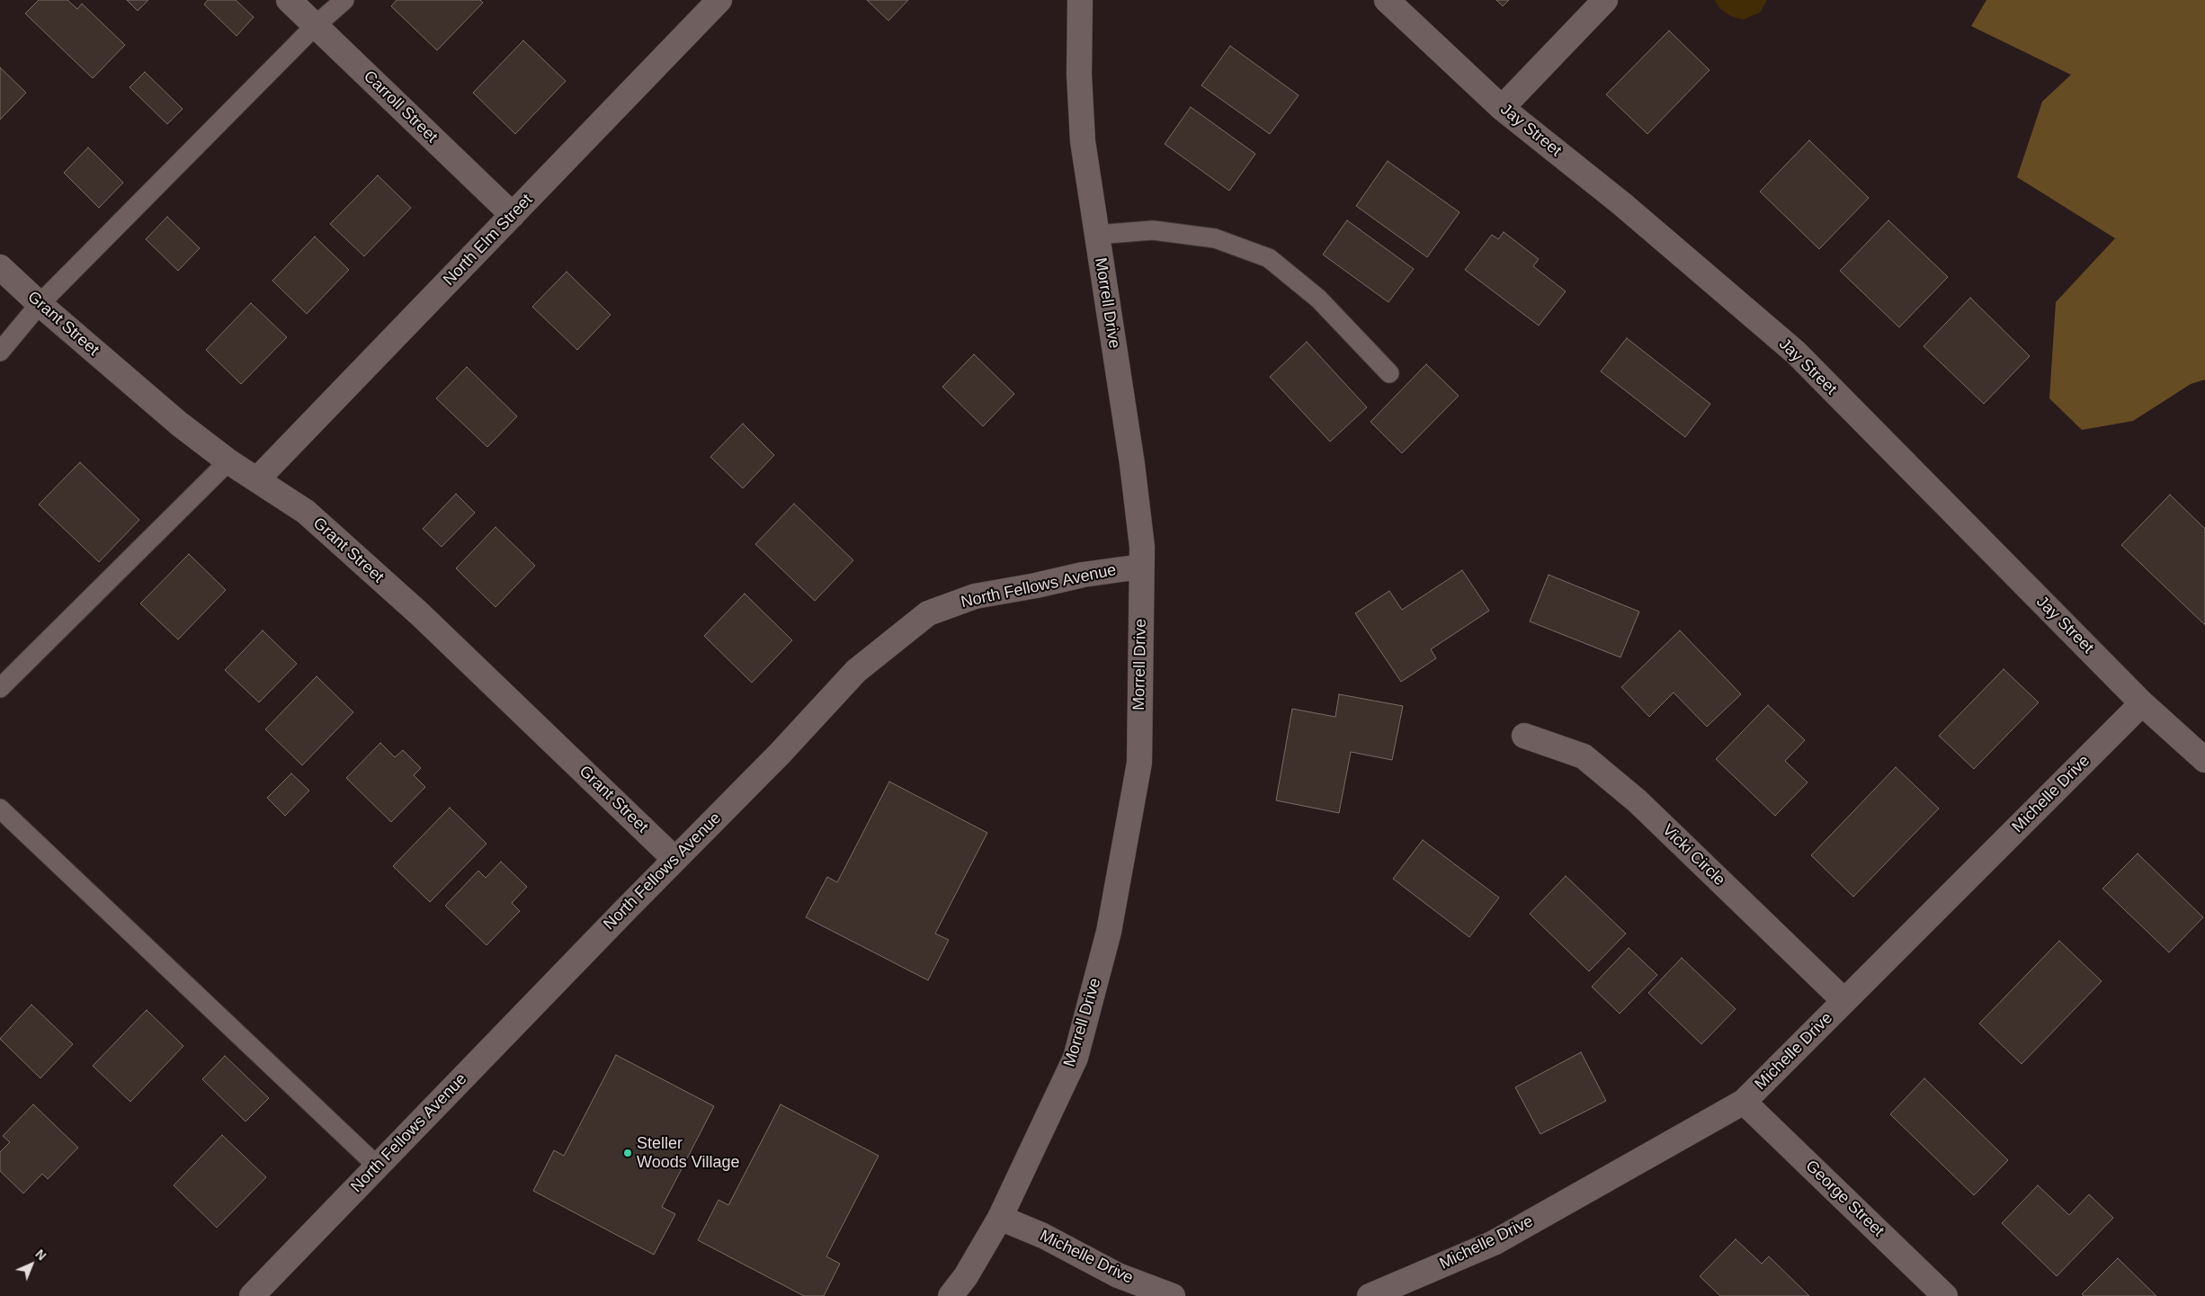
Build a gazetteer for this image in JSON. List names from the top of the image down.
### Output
{
  "streets": {
    "street": [
      "Carroll Street",
      "Jay Street",
      "North Elm Street",
      "Morrell Drive",
      "Grant Street",
      "North Fellows Avenue",
      "Michelle Drive",
      "Vicki Circle",
      "George Street"
    ]
  },
  "crossings": [
    ["Carroll Street", "North Elm Street"],
    ["Jay Street", "Michelle Drive"],
    ["North Elm Street", "Grant Street"],
    ["Morrell Drive", "North Fellows Avenue"],
    ["Morrell Drive", "Michelle Drive"],
    ["Grant Street", "North Fellows Avenue"],
    ["Michelle Drive", "Vicki Circle"],
    ["Michelle Drive", "George Street"]
  ],
  "places": ["Steller Woods Village"],
  "north": "top right"
}
